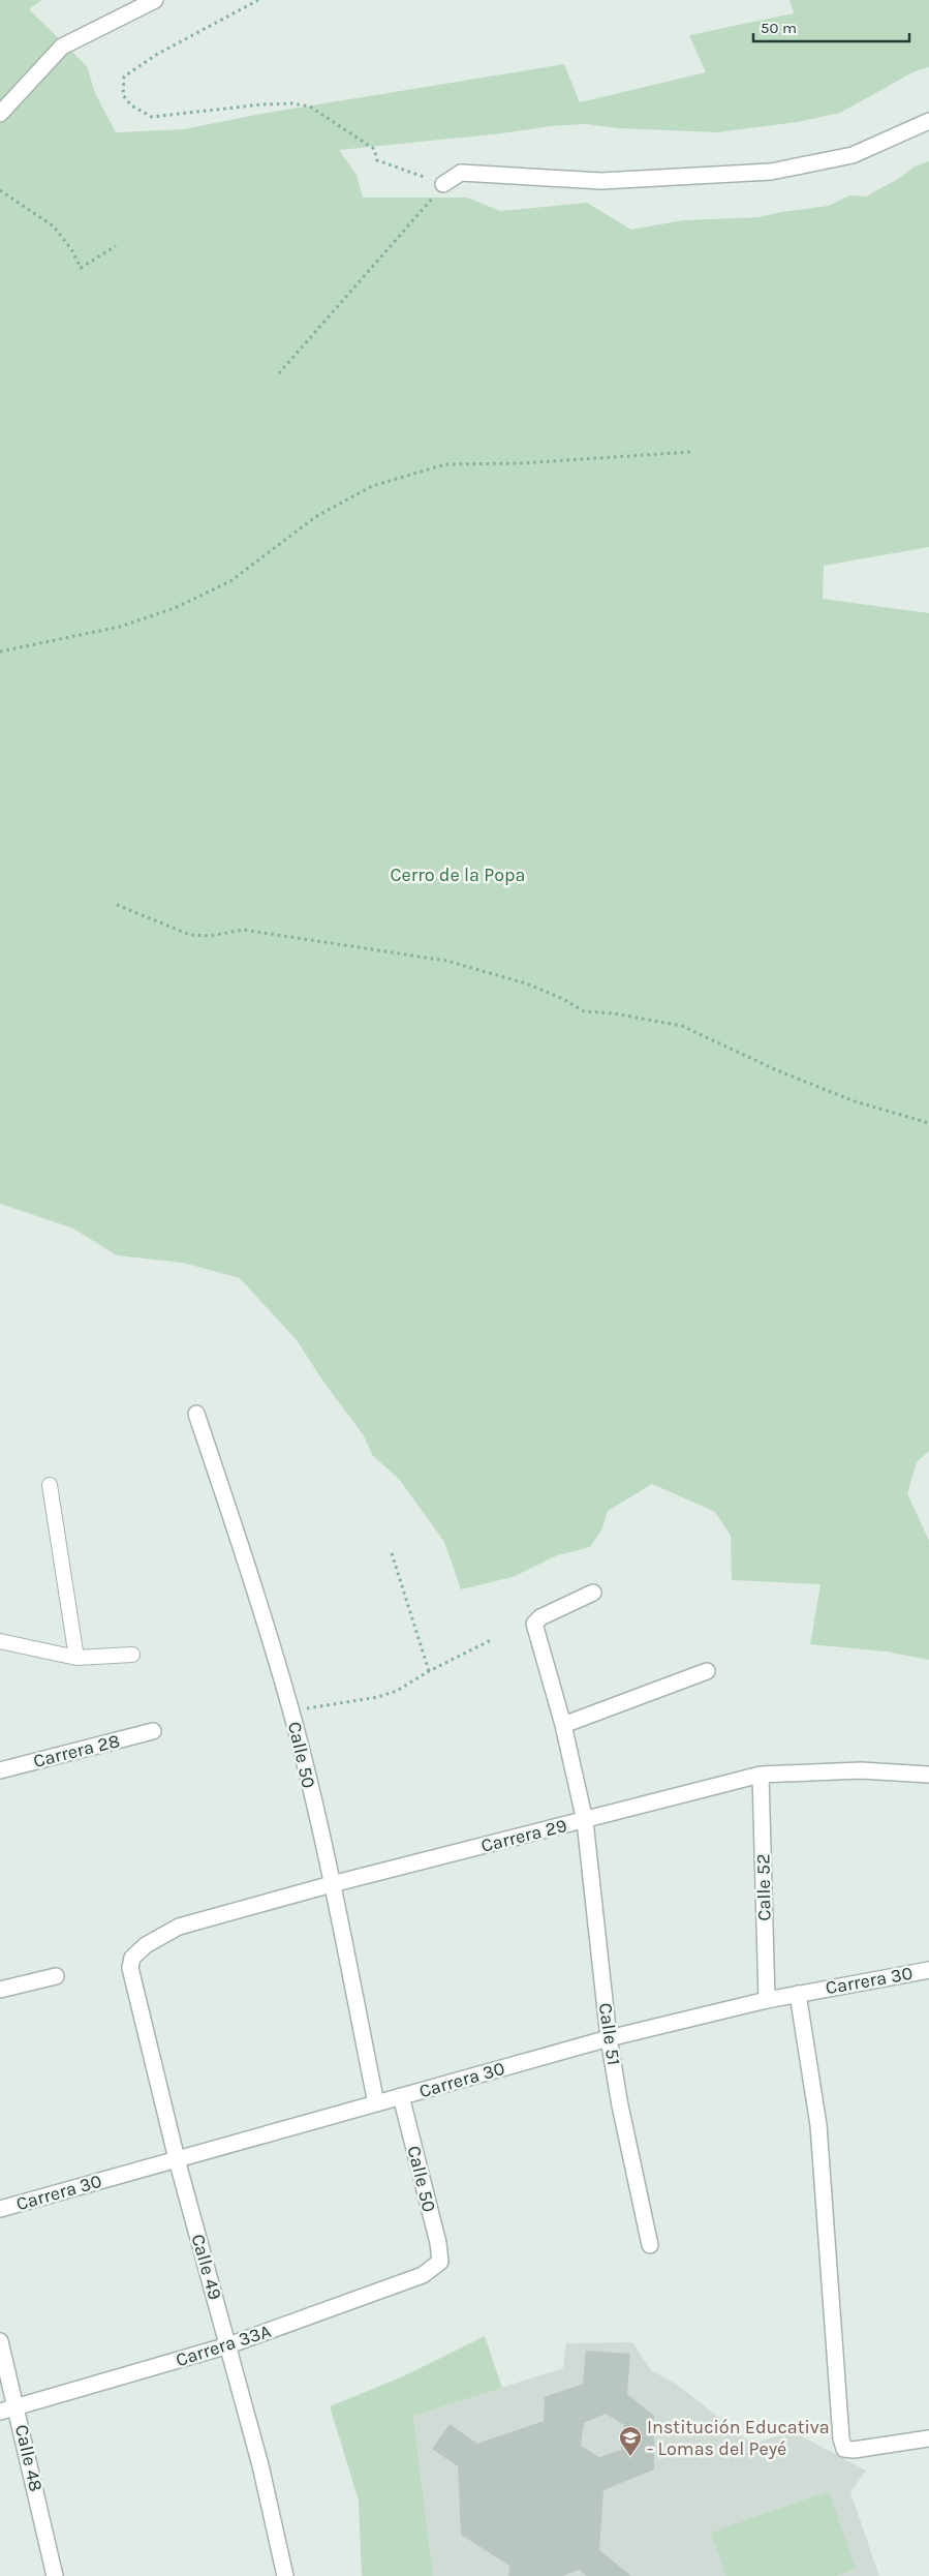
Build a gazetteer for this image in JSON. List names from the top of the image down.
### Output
{
  "streets": {
    "street": [
      "Carrera 28",
      "Calle 50",
      "Carrera 29",
      "Calle 52",
      "Carrera 30",
      "Calle 51",
      "Calle 49",
      "Carrera 33A",
      "Calle 48"
    ]
  },
  "crossings": [
    ["Calle 50", "Carrera 29"],
    ["Calle 50", "Carrera 30"],
    ["Calle 50", "Carrera 33A"],
    ["Carrera 29", "Calle 52"],
    ["Carrera 29", "Calle 51"],
    ["Carrera 29", "Calle 49"],
    ["Calle 52", "Carrera 30"],
    ["Carrera 30", "Calle 51"],
    ["Carrera 30", "Calle 49"],
    ["Calle 49", "Carrera 33A"],
    ["Carrera 33A", "Calle 48"]
  ],
  "parks": ["Cerro de la Popa"],
  "places": {
    "school or university": ["Institución Educativa - Lomas del Peyé"]
  },
  "scale_bar": "50 m"
}
